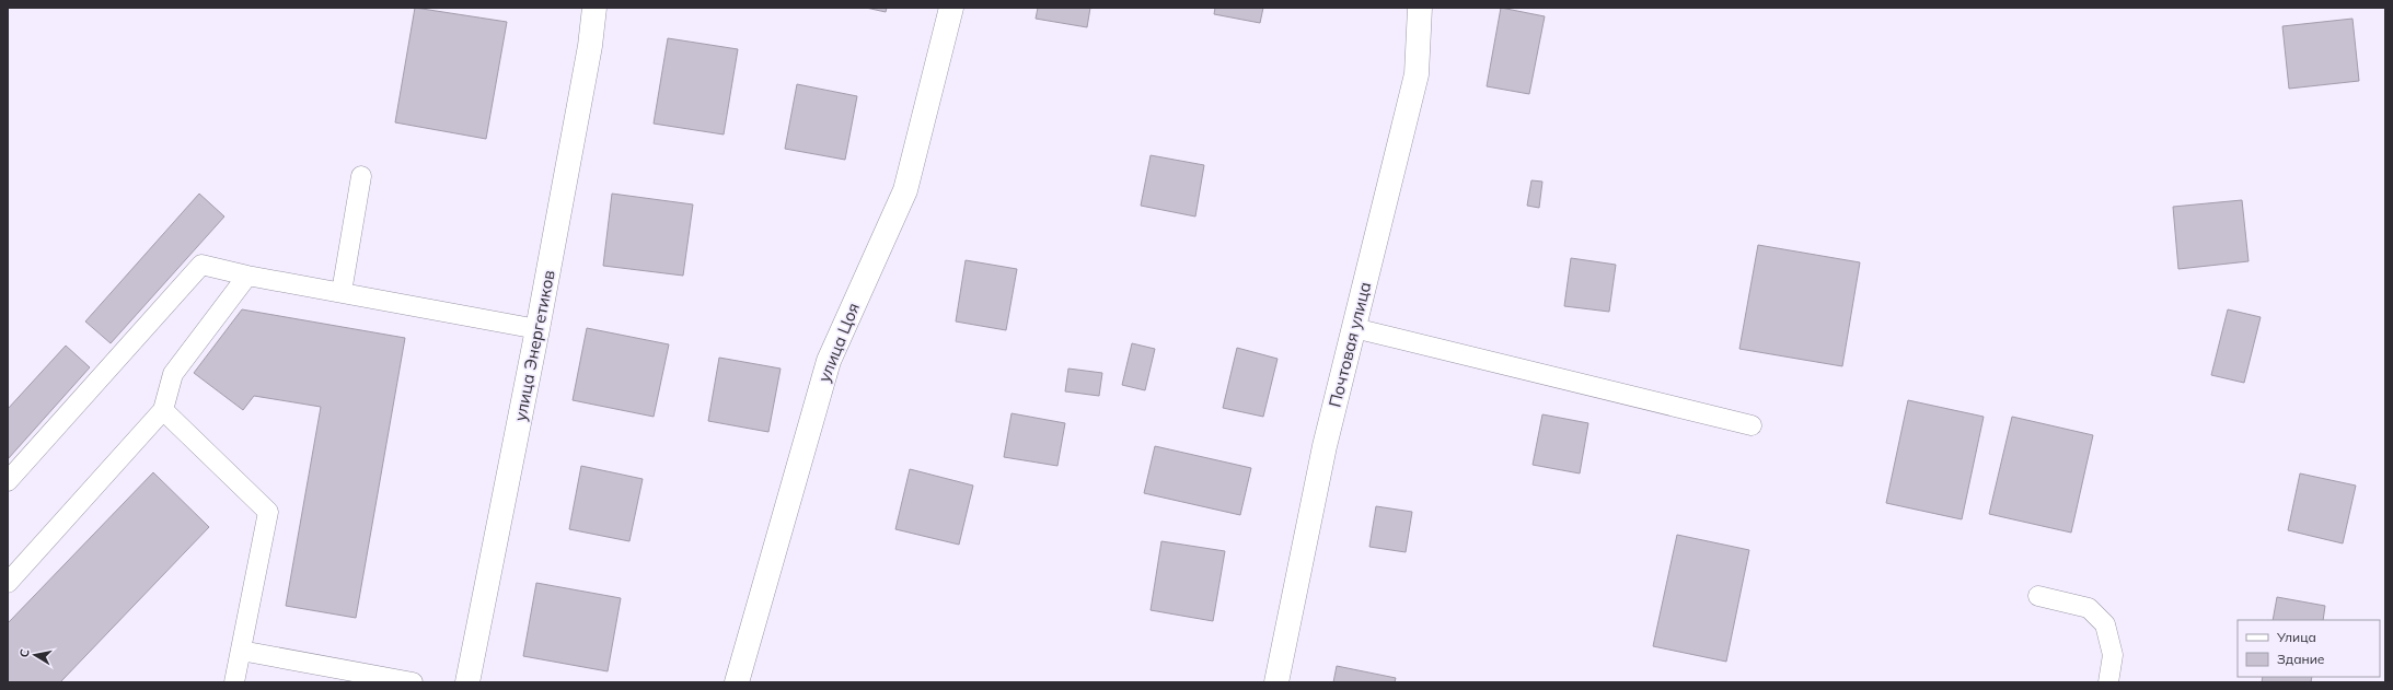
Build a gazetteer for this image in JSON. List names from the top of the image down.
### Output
{
  "streets": {
    "street": ["улица Цоя", "Почтовая улица", "улица Энергетиков"]
  },
  "legend": ["Улица", "Здание"],
  "north": "left"
}
